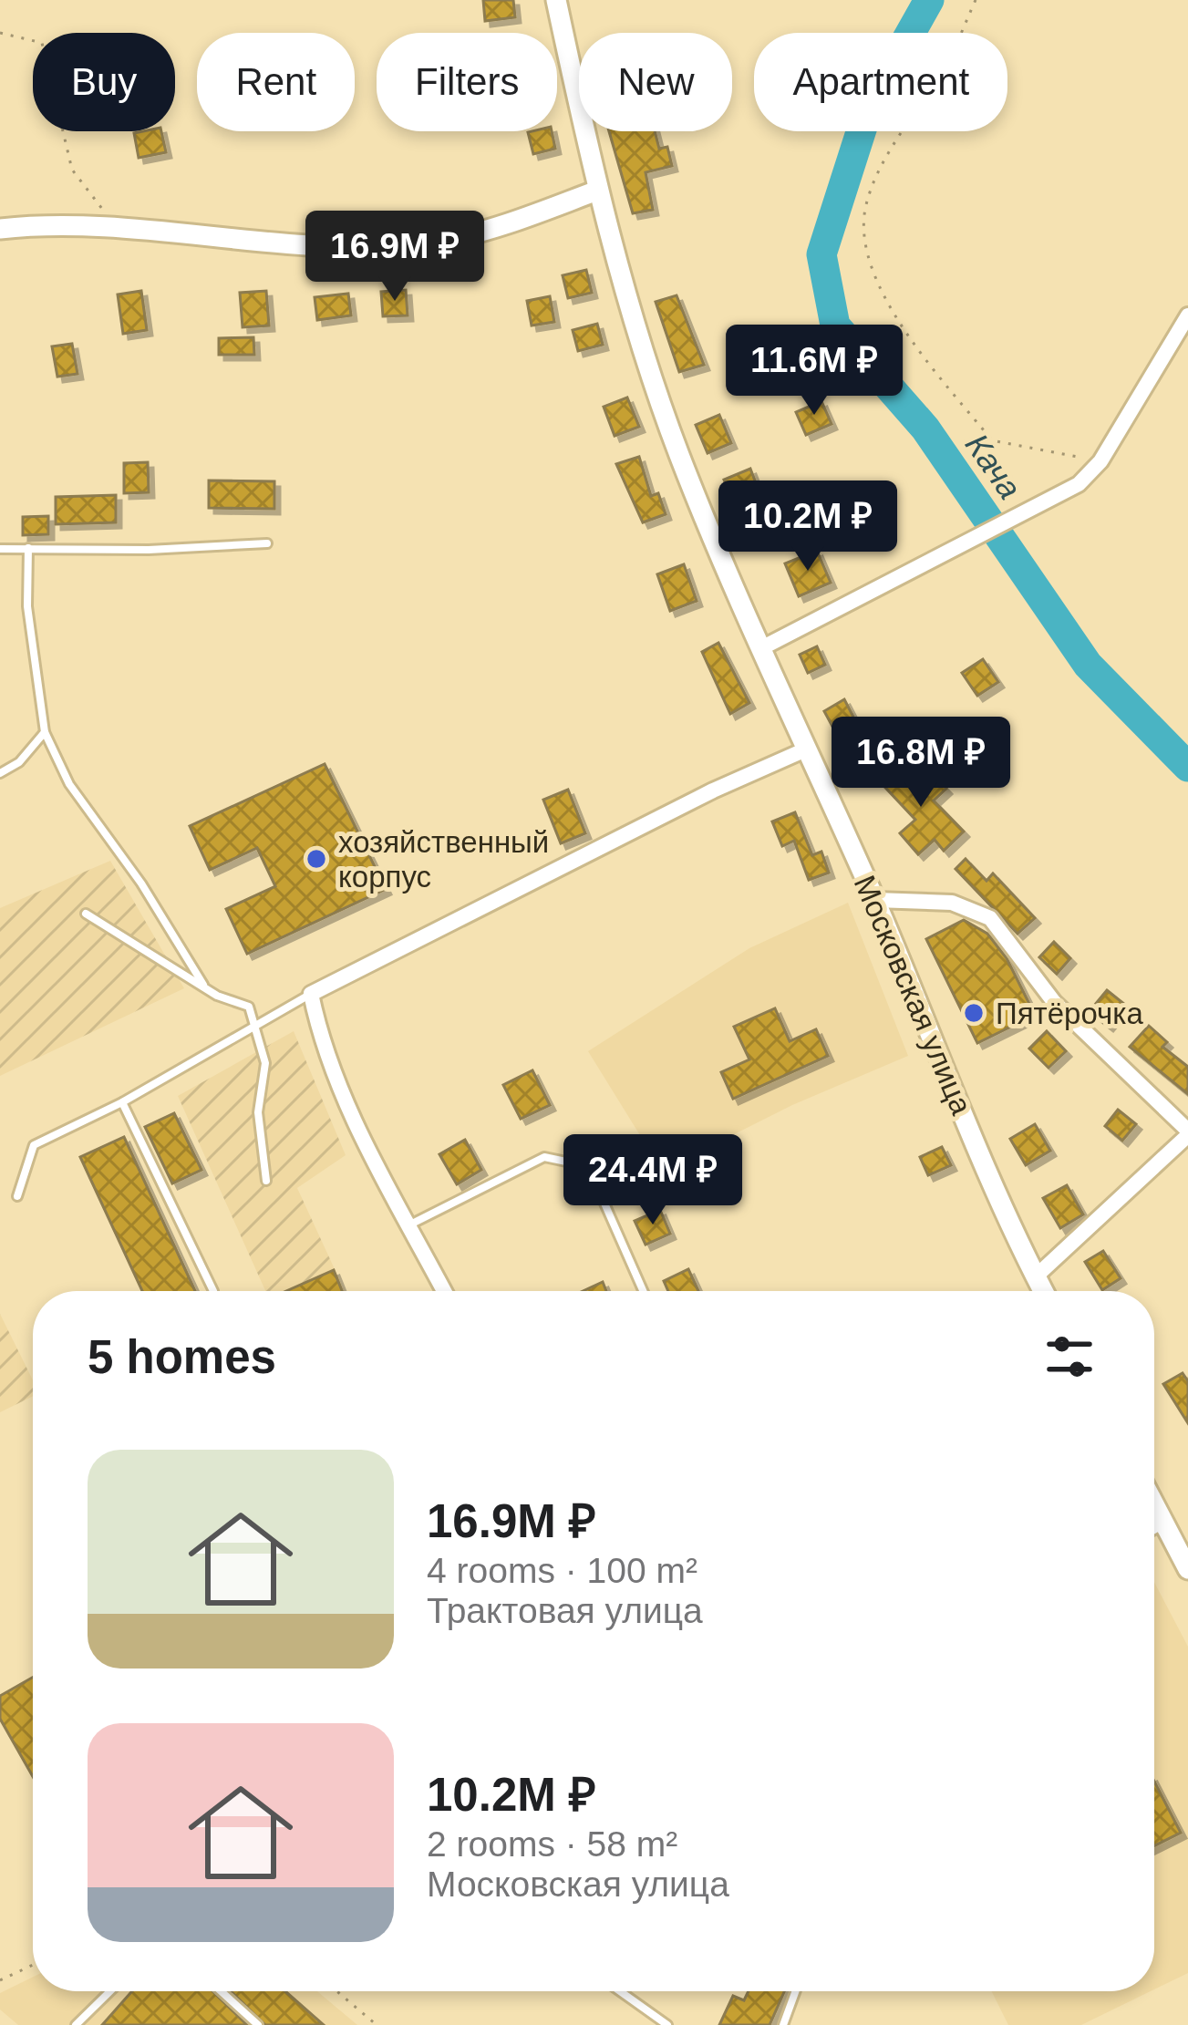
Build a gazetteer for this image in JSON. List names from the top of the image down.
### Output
{
  "streets": {
    "street": ["Московская улица"]
  },
  "water": ["Кача"],
  "places": ["хозяйственный корпус", "Пятёрочка"],
  "page": {
    "chip": [
      "Buy",
      "Rent",
      "Filters",
      "New",
      "Apartment"
    ],
    "price": [
      "16.9M ₽",
      "11.6M ₽",
      "10.2M ₽",
      "16.8M ₽",
      "24.4M ₽"
    ],
    "heading": "5 homes",
    "list": [
      {
        "name": "16.9M ₽",
        "note": "4 rooms · 100 m² · Трактовая улица"
      },
      {
        "name": "10.2M ₽",
        "note": "2 rooms · 58 m² · Московская улица"
      }
    ]
  }
}
